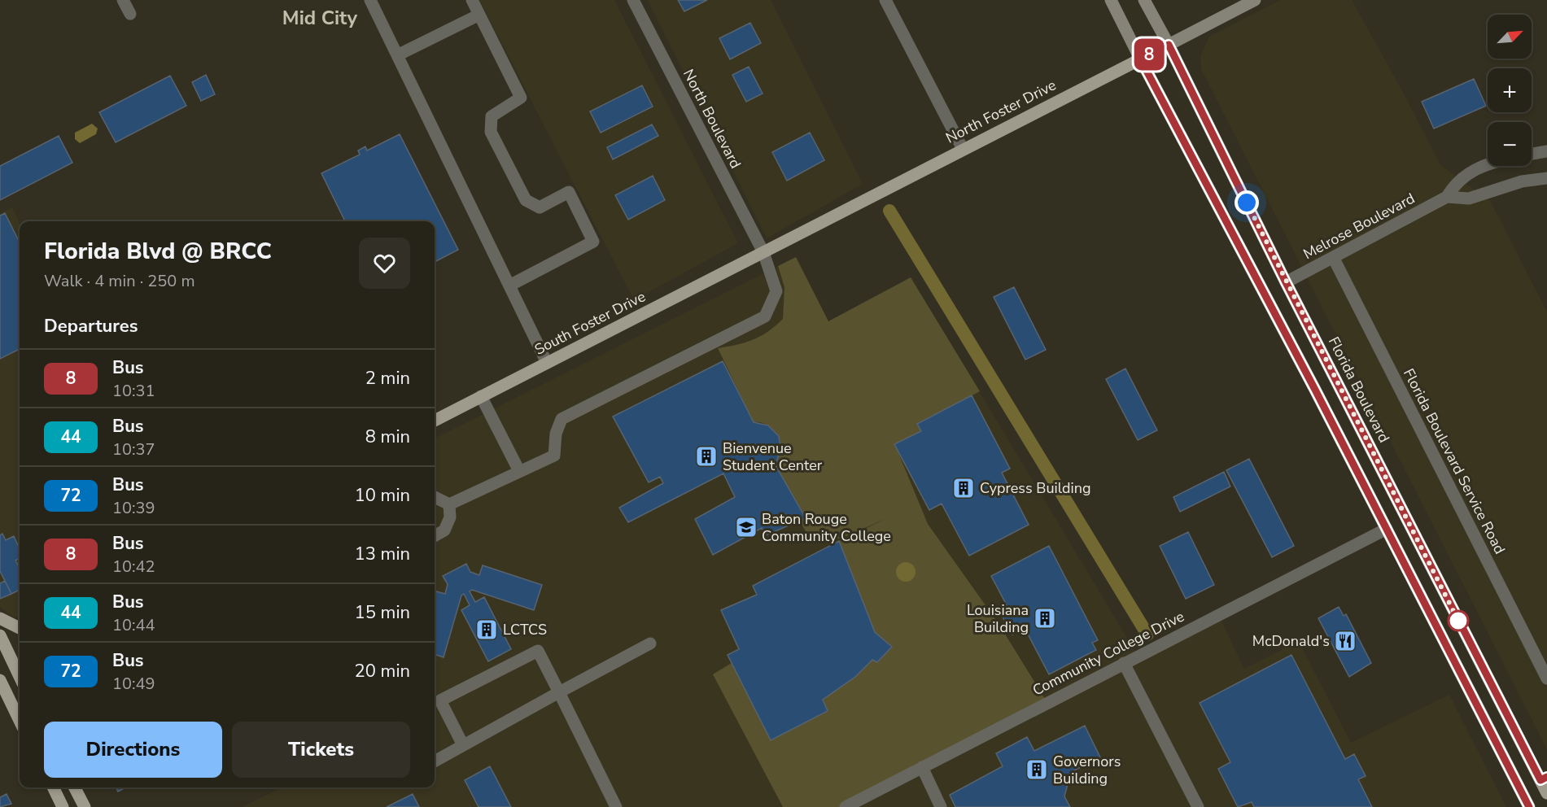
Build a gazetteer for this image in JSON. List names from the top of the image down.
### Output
{
  "streets": {
    "main road": ["North Foster Drive", "South Foster Drive", "Florida Boulevard"],
    "street": [
      "North Boulevard",
      "Melrose Boulevard",
      "Florida Boulevard Service Road",
      "Community College Drive"
    ]
  },
  "crossings": [
    ["North Foster Drive", "North Boulevard"],
    ["North Foster Drive", "South Foster Drive"],
    ["North Foster Drive", "Florida Boulevard"],
    ["North Boulevard", "South Foster Drive"],
    ["Melrose Boulevard", "Florida Boulevard"],
    ["Melrose Boulevard", "Florida Boulevard Service Road"]
  ],
  "districts": ["Mid City"],
  "places": {
    "building": [
      "Bienvenue Student Center",
      "Cypress Building",
      "Louisiana Building",
      "LCTCS",
      "Governors Building"
    ],
    "school or university": ["Baton Rouge Community College"],
    "restaurant": ["McDonald's"]
  },
  "lines": ["bus line 8"],
  "north": "top right",
  "page": {
    "on_map": "8",
    "map_buttons": ["+", "−"],
    "heading": [
      ["Florida Blvd @ BRCC", "Walk · 4 min · 250 m"],
      "Departures"
    ],
    "list": [
      {
        "mark": "8",
        "name": "Bus",
        "note": "10:31",
        "value": "2 min"
      },
      {
        "mark": "44",
        "name": "Bus",
        "note": "10:37",
        "value": "8 min"
      },
      {
        "mark": "72",
        "name": "Bus",
        "note": "10:39",
        "value": "10 min"
      },
      {
        "mark": "8",
        "name": "Bus",
        "note": "10:42",
        "value": "13 min"
      },
      {
        "mark": "44",
        "name": "Bus",
        "note": "10:44",
        "value": "15 min"
      },
      {
        "mark": "72",
        "name": "Bus",
        "note": "10:49",
        "value": "20 min"
      }
    ],
    "buttons": ["Directions", "Tickets"]
  }
}
